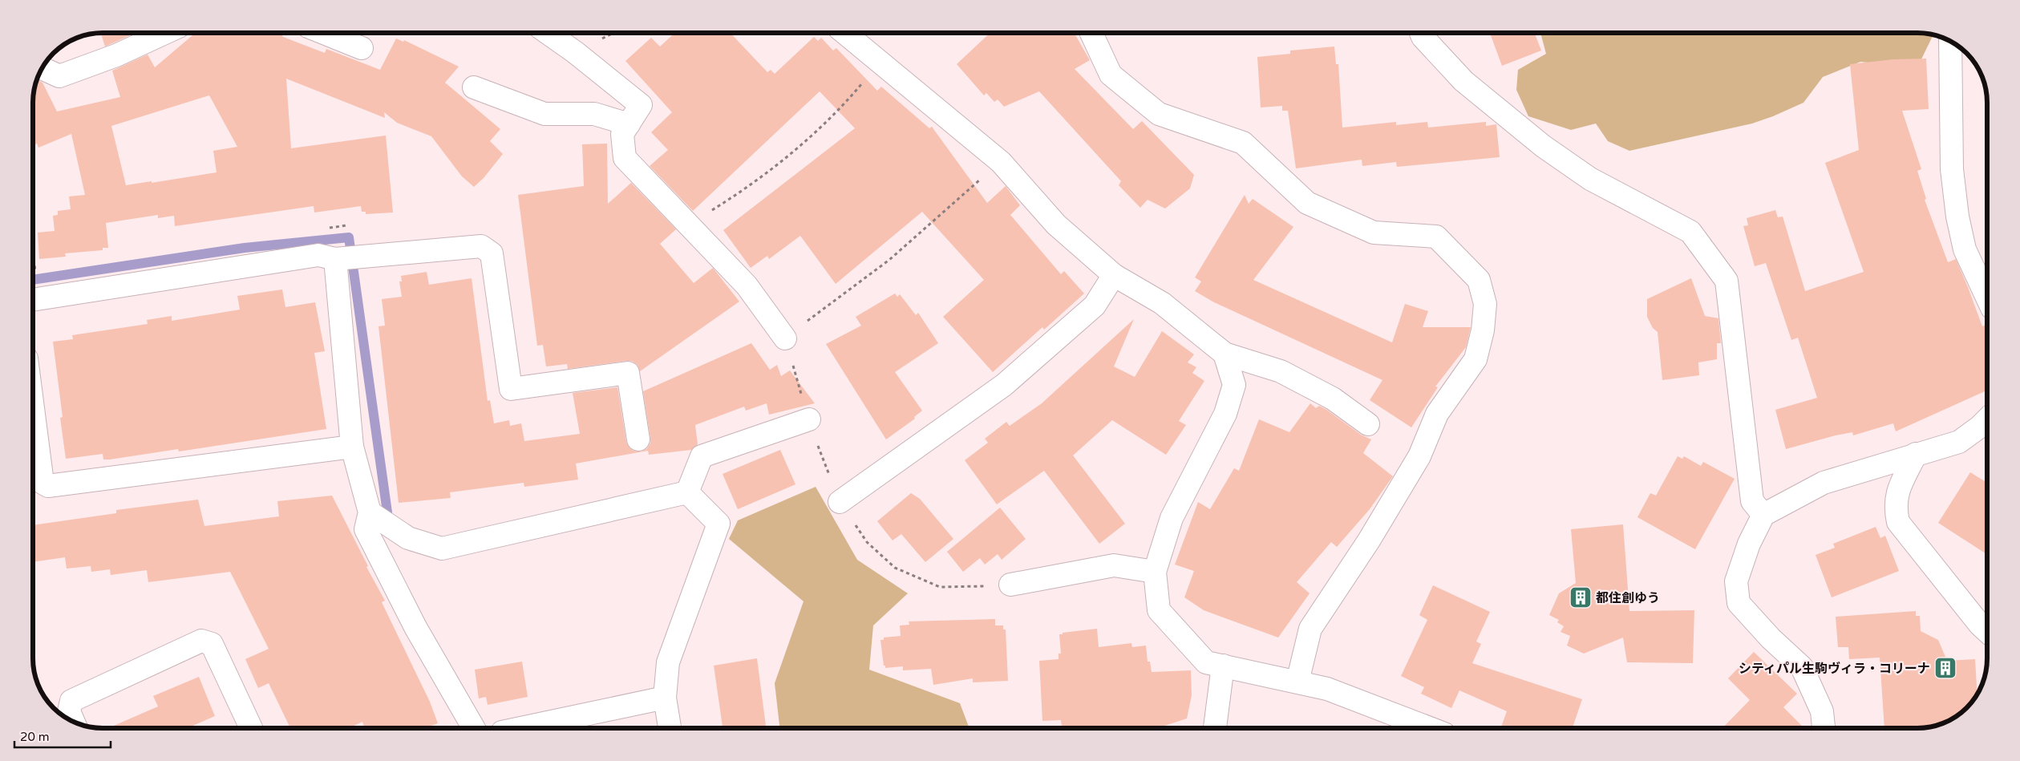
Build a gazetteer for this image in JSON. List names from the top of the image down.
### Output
{
  "places": {
    "building": ["都住創ゆう", "シティパル生駒ヴィラ・コリーナ"]
  },
  "scale_bar": "20 m"
}
